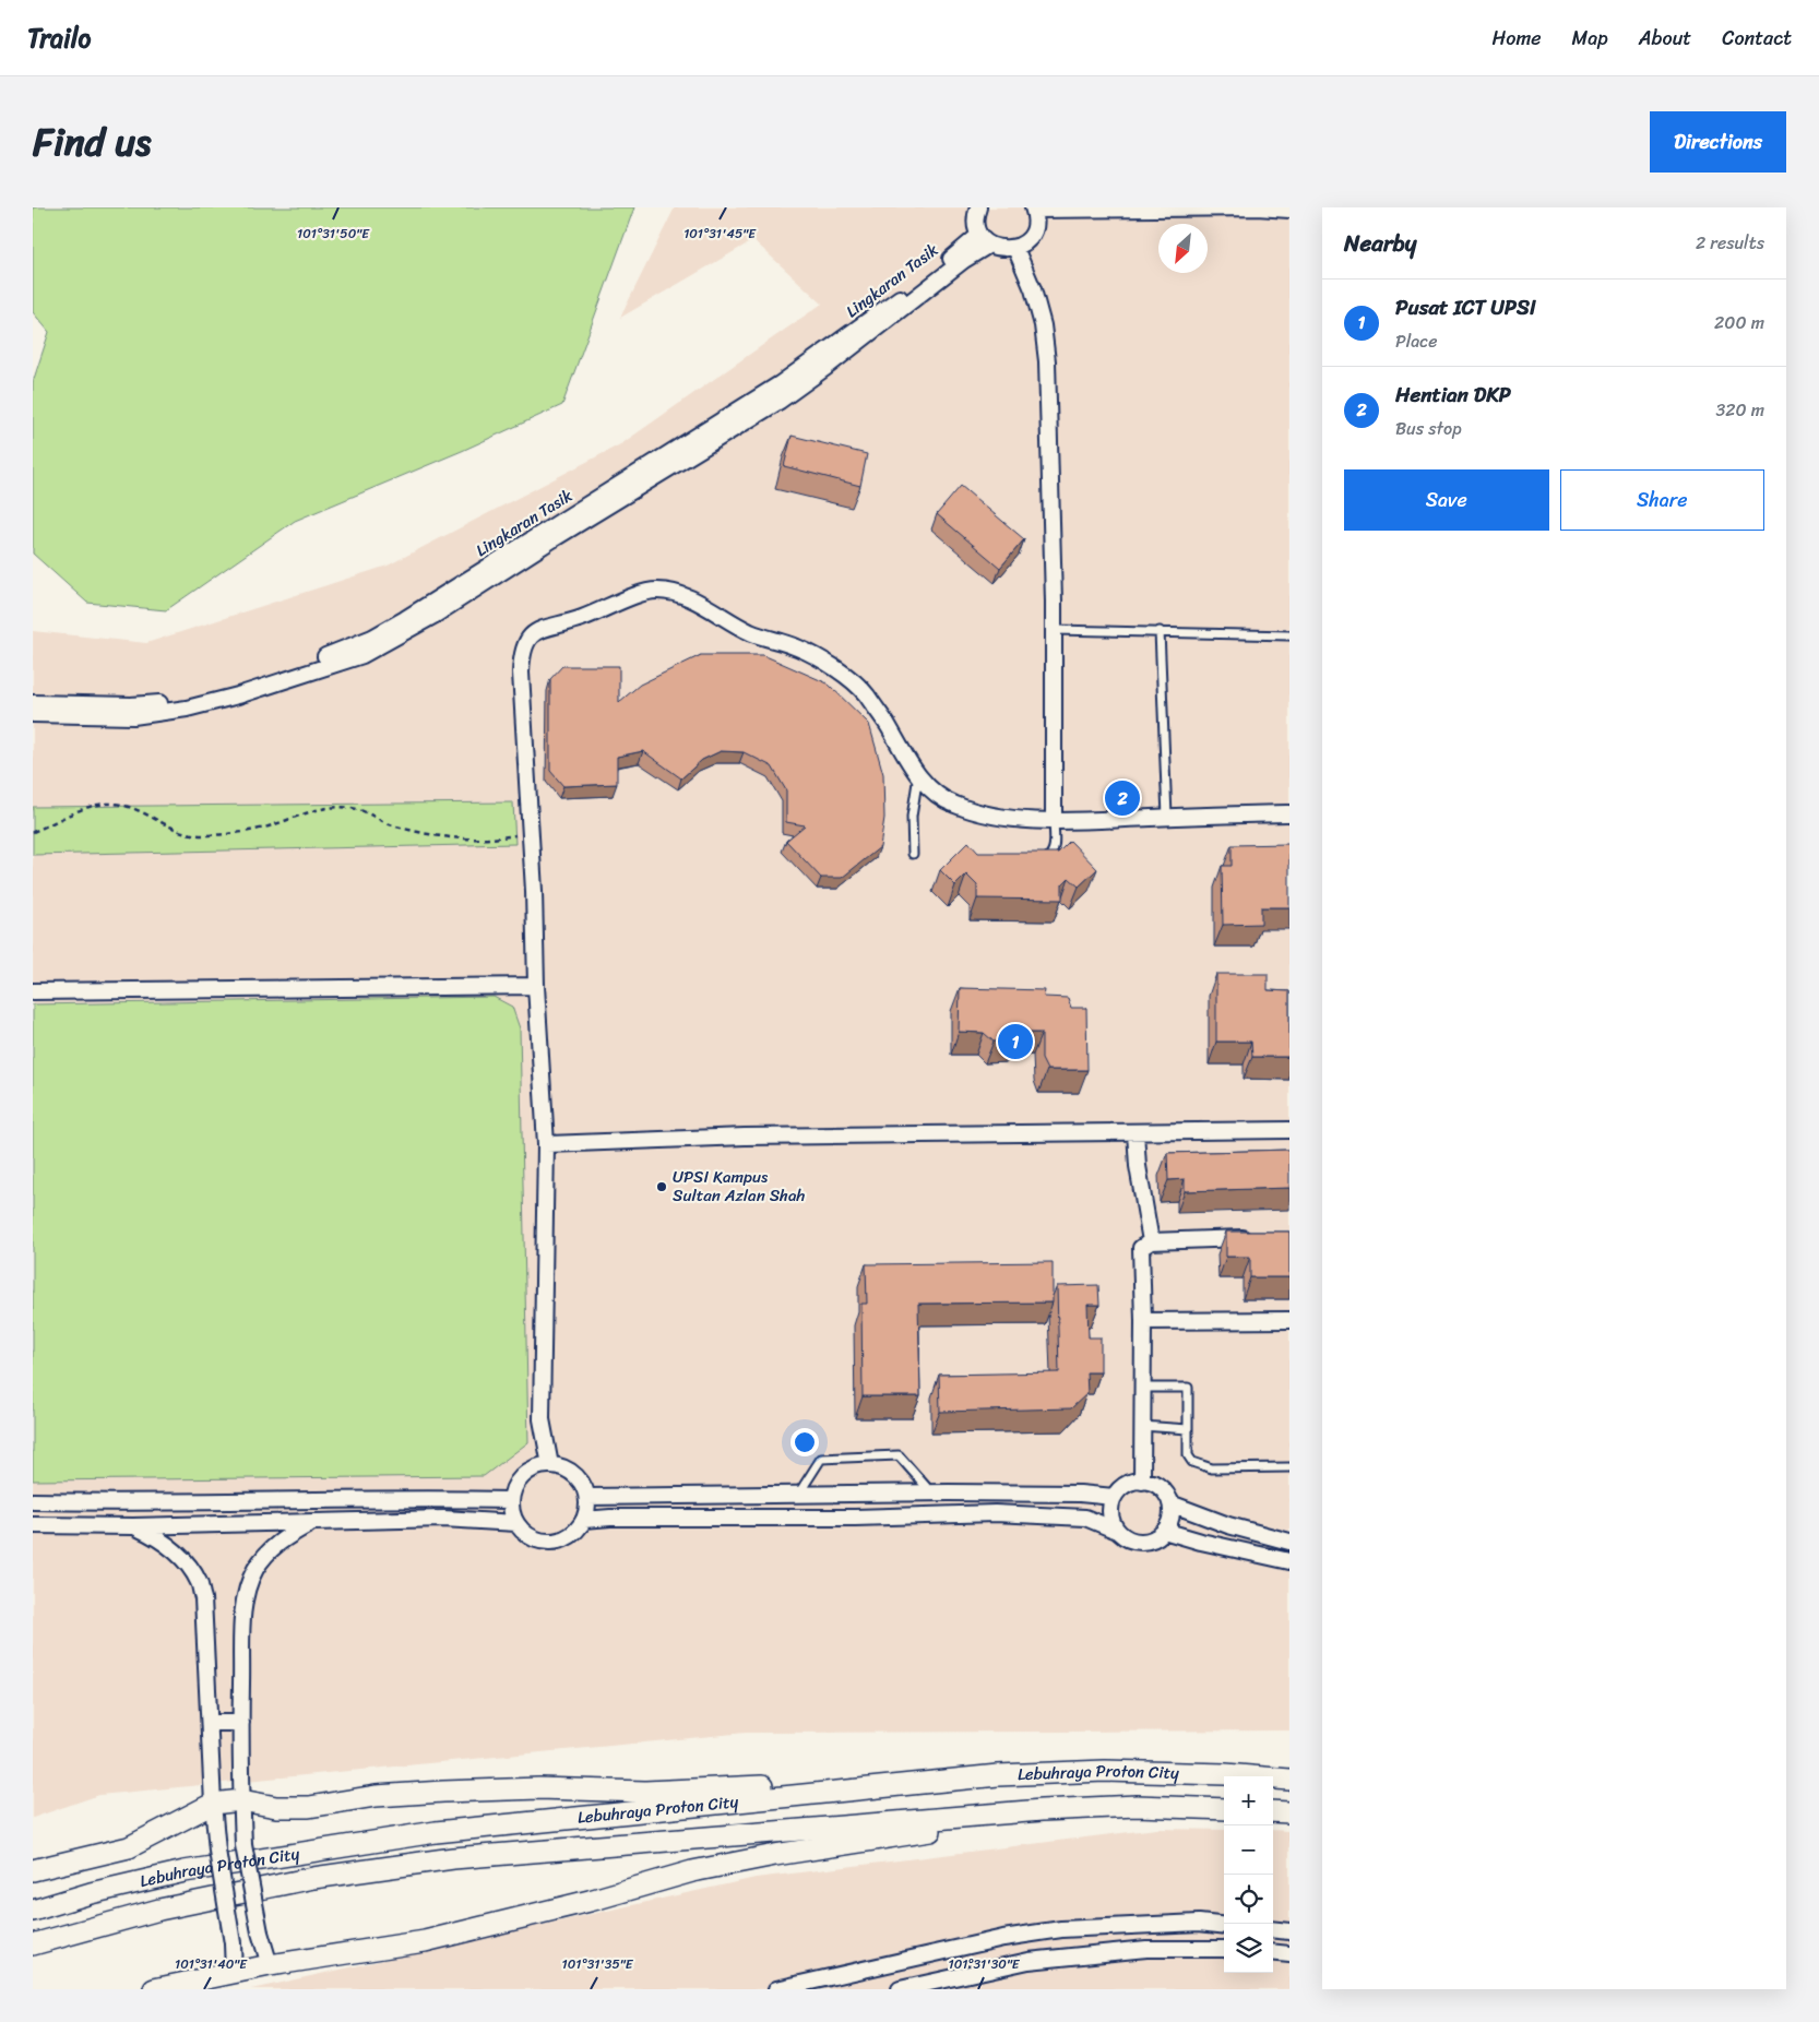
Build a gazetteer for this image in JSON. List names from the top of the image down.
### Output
{
  "streets": {
    "main road": ["Lebuhraya Proton City"],
    "street": ["Lingkaran Tasik"]
  },
  "places": ["UPSI Kampus Sultan Azlan Shah"],
  "north": "bottom left",
  "page": {
    "header": "Trailo",
    "nav": [
      "Home",
      "Map",
      "About",
      "Contact"
    ],
    "title": "Find us",
    "buttons": [
      "Directions",
      ["Save", "Share"]
    ],
    "heading": ["Nearby", "2 results"],
    "list": [
      {
        "mark": "1",
        "name": "Pusat ICT UPSI",
        "note": "Place",
        "value": "200 m"
      },
      {
        "mark": "2",
        "name": "Hentian DKP",
        "note": "Bus stop",
        "value": "320 m"
      }
    ],
    "pins": ["2", "1"],
    "map_buttons": ["+", "−"]
  },
  "coordinates": [
    "101°31'50\"E",
    "101°31'45\"E",
    "101°31'40\"E",
    "101°31'35\"E",
    "101°31'30\"E"
  ]
}
